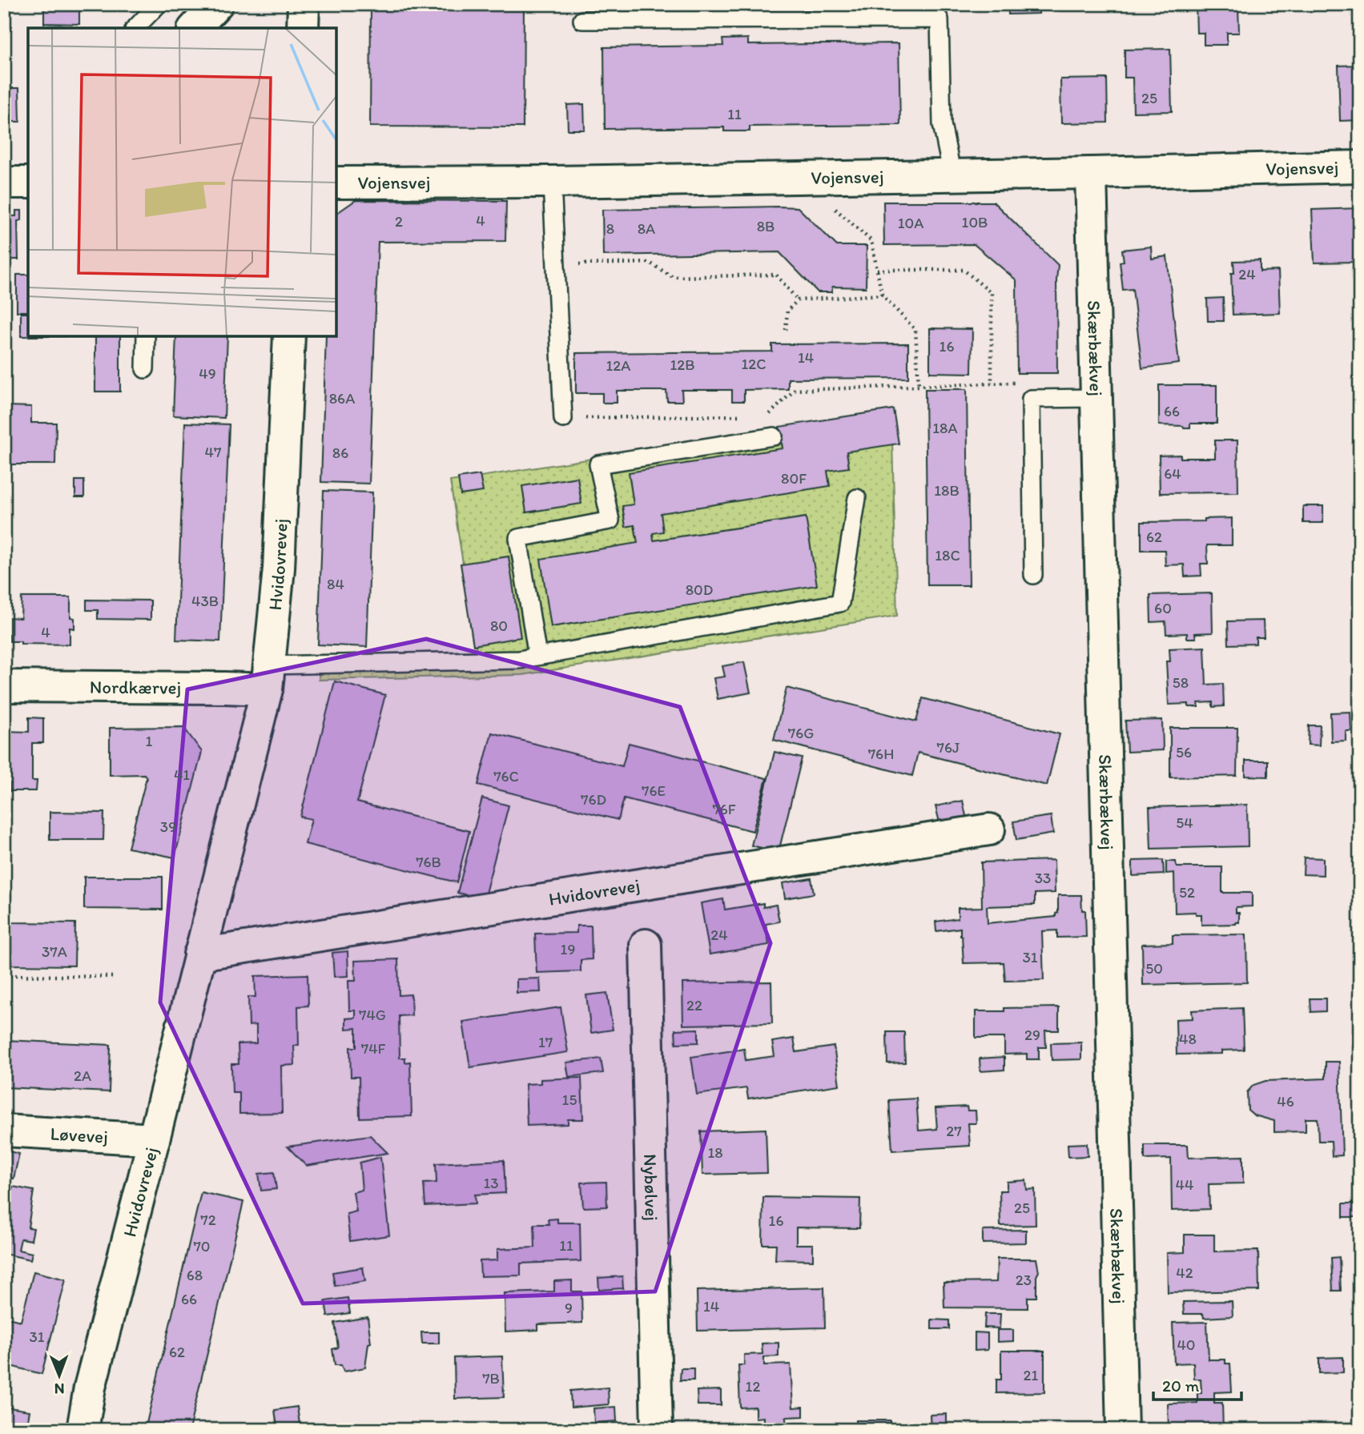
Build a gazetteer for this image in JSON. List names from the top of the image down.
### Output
{
  "streets": {
    "street": [
      "Vojensvej",
      "Skærbækvej",
      "Hvidovrevej",
      "Nordkærvej",
      "Løvevej",
      "Nybølvej"
    ]
  },
  "crossings": [
    ["Vojensvej", "Skærbækvej"],
    ["Hvidovrevej", "Nordkærvej"],
    ["Hvidovrevej", "Løvevej"]
  ],
  "house_numbers": [
    "25",
    "11",
    "4",
    "2",
    "10B",
    "10A",
    "8B",
    "8",
    "8A",
    "24",
    "16",
    "14",
    "12C",
    "12B",
    "12A",
    "49",
    "86A",
    "66",
    "18A",
    "47",
    "86",
    "64",
    "80F",
    "18B",
    "62",
    "18C",
    "84",
    "80D",
    "43B",
    "60",
    "80",
    "4",
    "58",
    "76G",
    "1",
    "76J",
    "56",
    "76H",
    "41",
    "76C",
    "76E",
    "76D",
    "76F",
    "54",
    "39",
    "76B",
    "33",
    "52",
    "24",
    "19",
    "37A",
    "31",
    "50",
    "22",
    "74G",
    "29",
    "48",
    "17",
    "74F",
    "2A",
    "15",
    "46",
    "27",
    "18",
    "13",
    "44",
    "25",
    "72",
    "16",
    "11",
    "70",
    "42",
    "68",
    "23",
    "66",
    "14",
    "9",
    "31",
    "40",
    "62",
    "21",
    "7B",
    "12"
  ],
  "scale_bar": "20 m",
  "north": "bottom"
}
